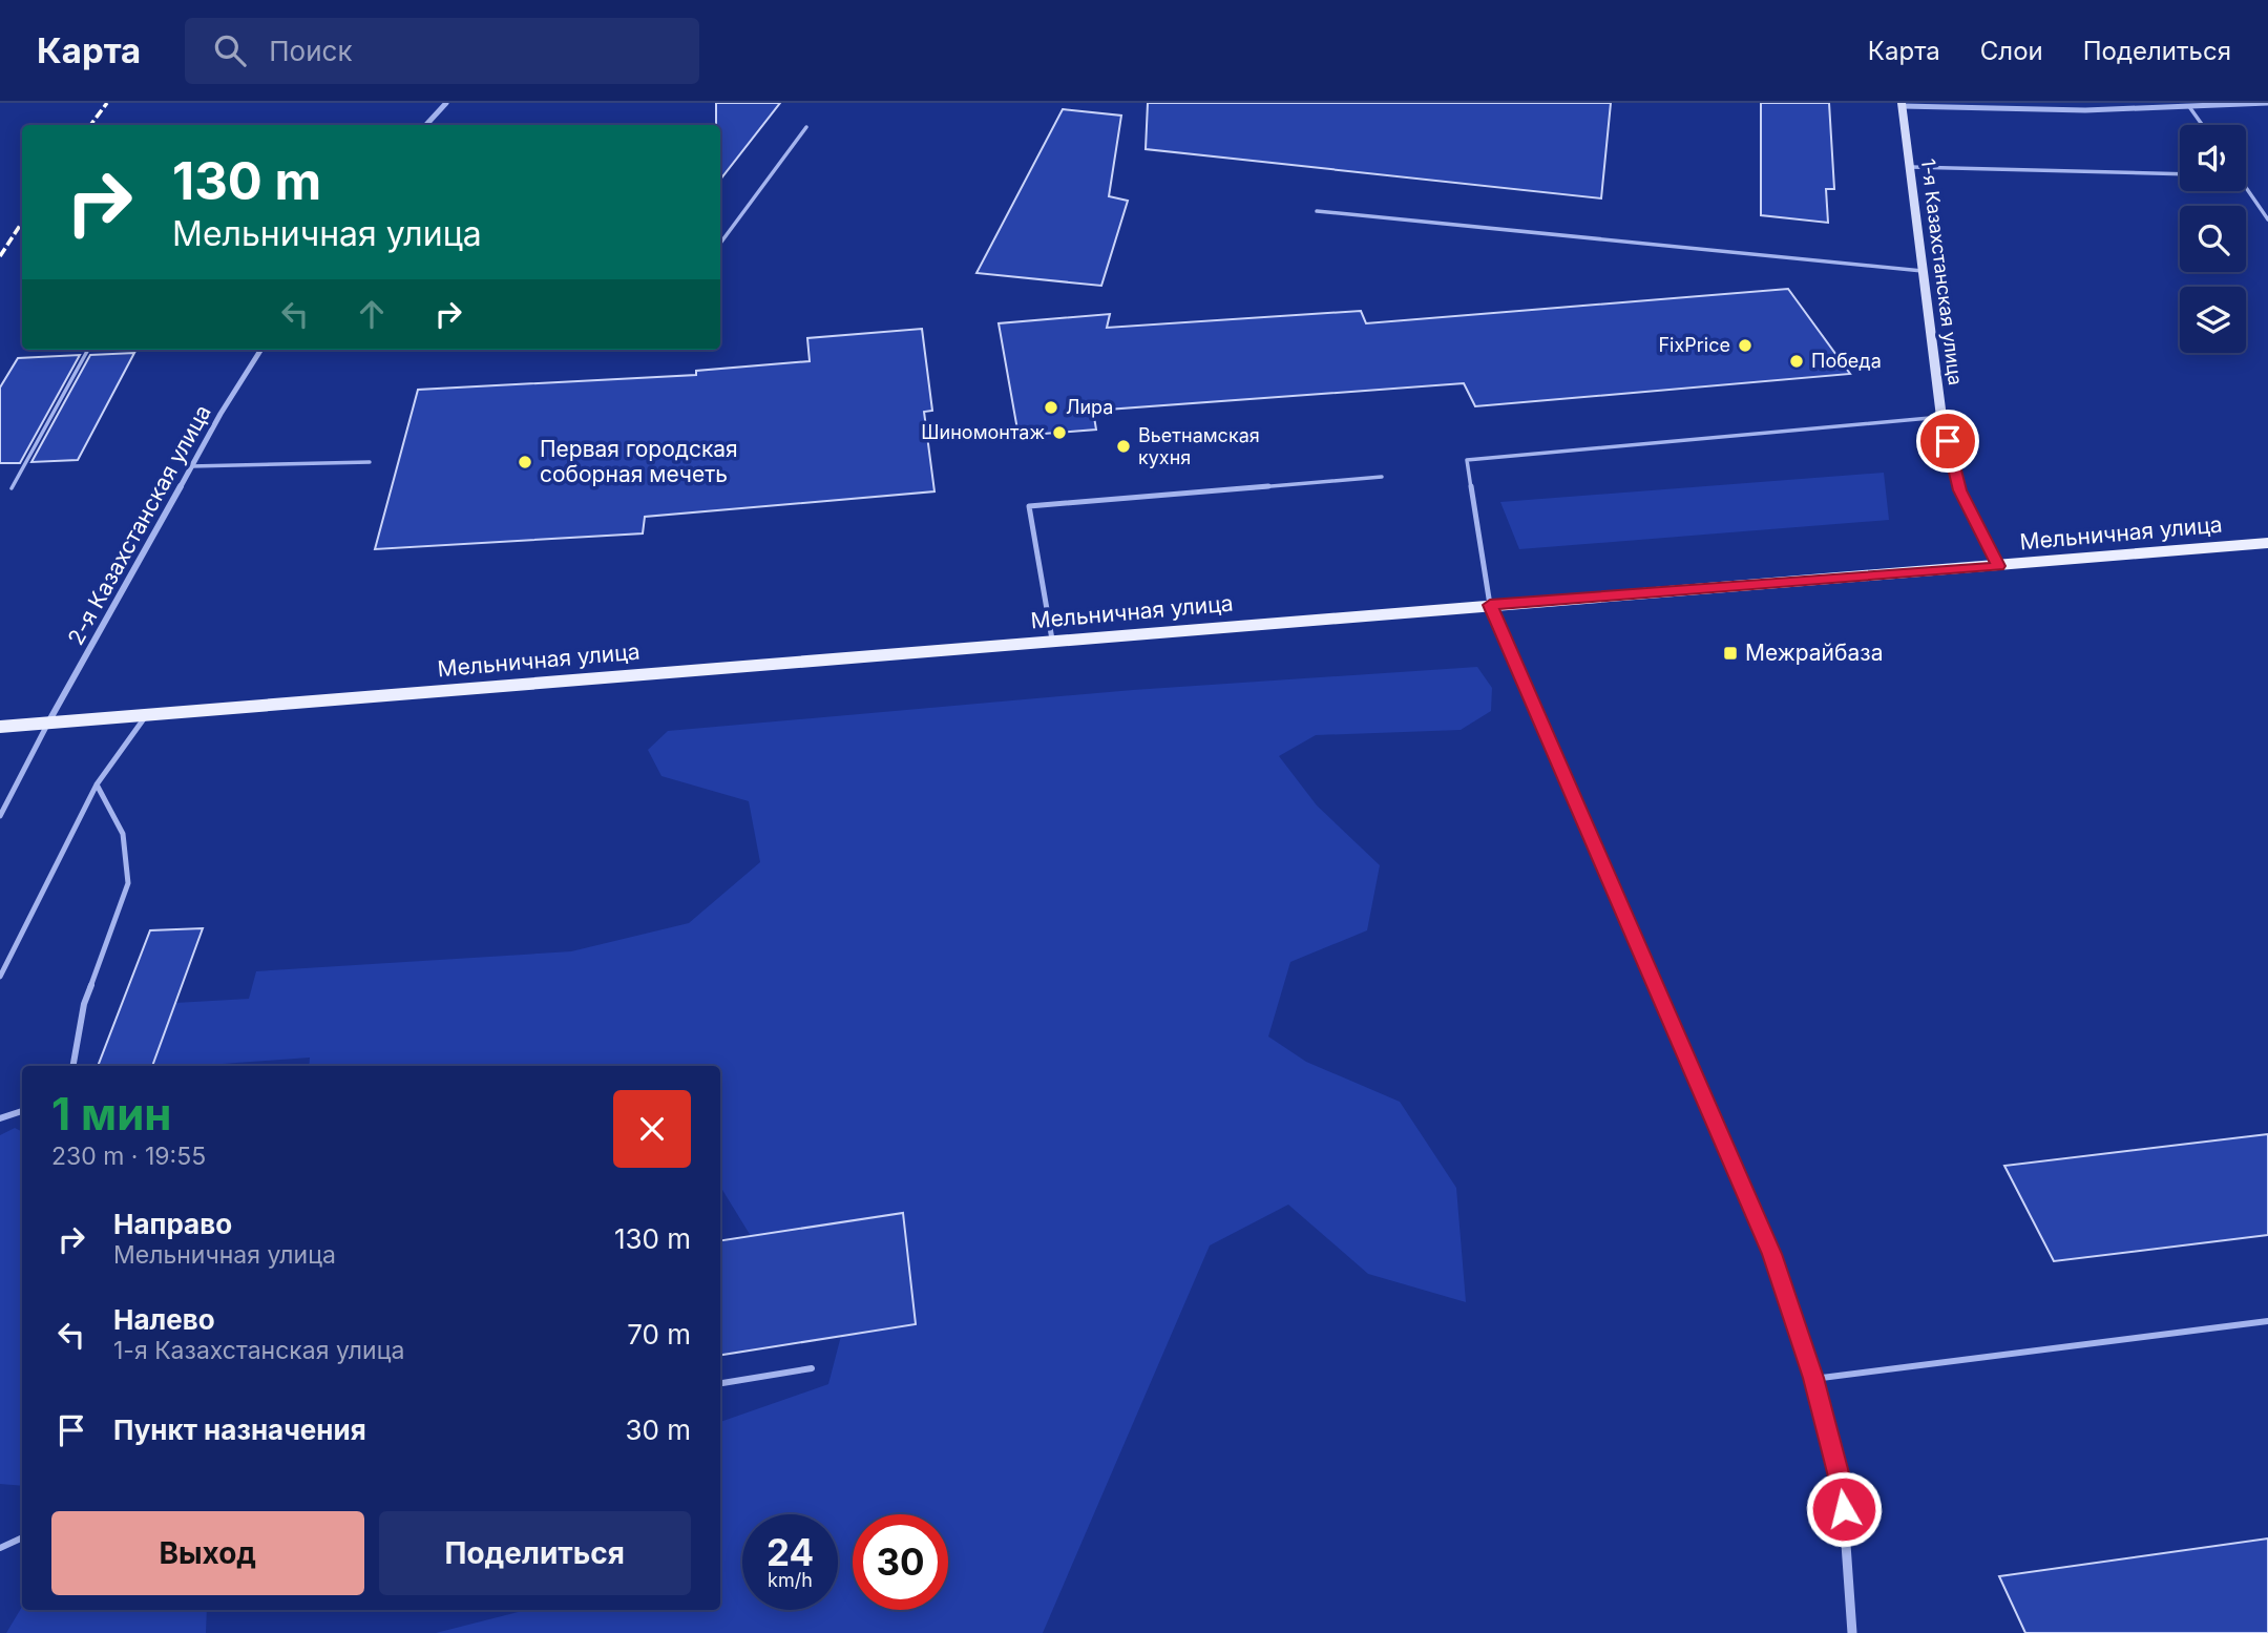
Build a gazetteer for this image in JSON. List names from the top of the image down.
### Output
{
  "streets": {
    "main road": ["Мельничная улица"],
    "street": ["1-я Казахстанская улица", "2-я Казахстанская улица"]
  },
  "crossings": [
    ["1-я Казахстанская улица", "Мельничная улица"],
    ["2-я Казахстанская улица", "Мельничная улица"]
  ],
  "places": {
    "other": [
      "FixPrice",
      "Победа",
      "Лира",
      "Шиномонтаж",
      "Вьетнамская кухня",
      "Первая городская соборная мечеть"
    ],
    "transit": ["Межрайбаза"]
  },
  "page": {
    "header": "Карта",
    "search": "Поиск",
    "nav": ["Карта", "Слои", "Поделиться"],
    "turn": ["130 m", "Мельничная улица"],
    "heading": ["1 мин", "230 m · 19:55"],
    "list": [
      {
        "name": "Направо",
        "note": "Мельничная улица",
        "value": "130 m"
      },
      {
        "name": "Налево",
        "note": "1-я Казахстанская улица",
        "value": "70 m"
      },
      {
        "name": "Пункт назначения",
        "value": "30 m"
      }
    ],
    "buttons": ["Выход", "Поделиться"],
    "speed": "24 km/h",
    "limit": "30"
  }
}
